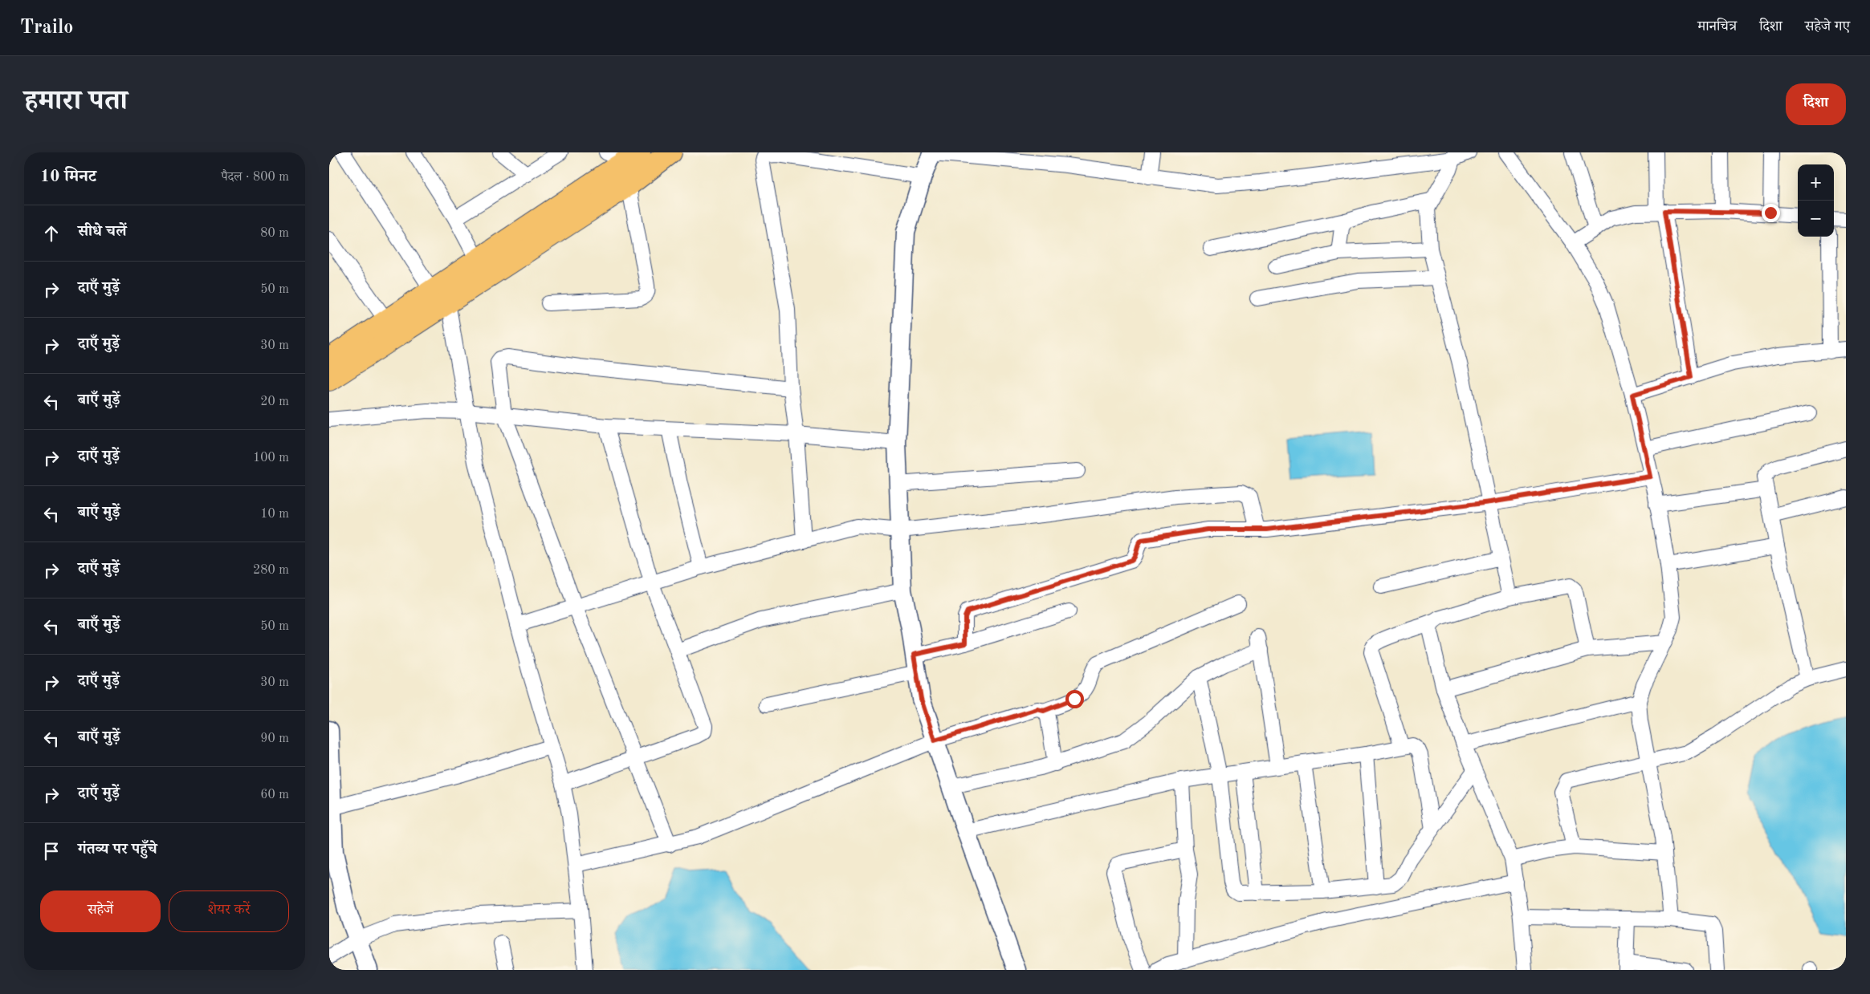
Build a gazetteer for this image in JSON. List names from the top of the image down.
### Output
{
  "page": {
    "header": "Trailo",
    "nav": ["मानचित्र", "दिशा", "सहेजे गए"],
    "title": "हमारा पता",
    "buttons": [
      "दिशा",
      ["सहेजें", "शेयर करें"]
    ],
    "heading": ["10 मिनट", "पैदल · 800 m"],
    "map_buttons": ["+", "−"],
    "list": [
      ["सीधे चलें", "80 m"],
      ["दाएँ मुड़ें", "50 m"],
      ["दाएँ मुड़ें", "30 m"],
      ["बाएँ मुड़ें", "20 m"],
      ["दाएँ मुड़ें", "100 m"],
      ["बाएँ मुड़ें", "10 m"],
      ["दाएँ मुड़ें", "280 m"],
      ["बाएँ मुड़ें", "50 m"],
      ["दाएँ मुड़ें", "30 m"],
      ["बाएँ मुड़ें", "90 m"],
      ["दाएँ मुड़ें", "60 m"],
      "गंतव्य पर पहुँचे"
    ]
  }
}
